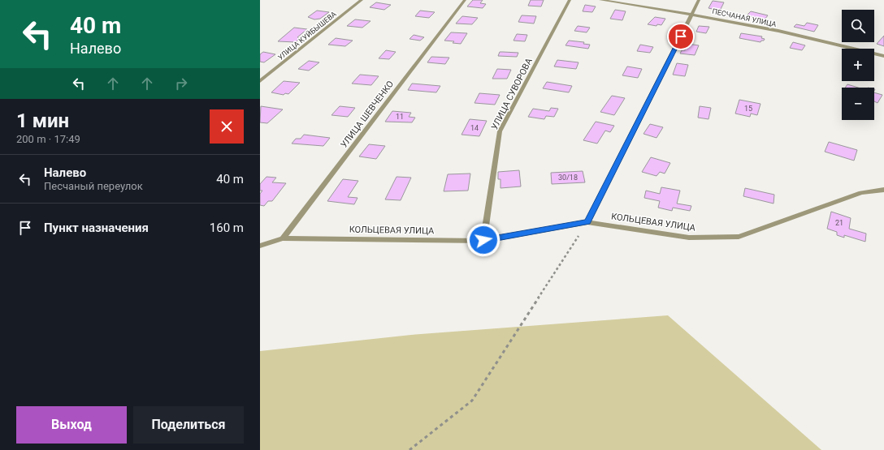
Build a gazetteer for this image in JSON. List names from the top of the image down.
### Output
{
  "streets": {
    "street": [
      "ПЕСЧАНАЯ УЛИЦА",
      "УЛИЦА КУЙБЫШЕВА",
      "УЛИЦА СУВОРОВА",
      "УЛИЦА ШЕВЧЕНКО",
      "КОЛЬЦЕВАЯ УЛИЦА"
    ]
  },
  "crossings": [
    ["УЛИЦА СУВОРОВА", "КОЛЬЦЕВАЯ УЛИЦА"],
    ["УЛИЦА ШЕВЧЕНКО", "КОЛЬЦЕВАЯ УЛИЦА"]
  ],
  "house_numbers": [
    "15",
    "11",
    "14",
    "30/18",
    "21"
  ],
  "page": {
    "turn": ["40 m", "Налево"],
    "map_buttons": ["+", "−"],
    "heading": ["1 мин", "200 m · 17:49"],
    "list": [
      {
        "name": "Налево",
        "note": "Песчаный переулок",
        "value": "40 m"
      },
      {
        "name": "Пункт назначения",
        "value": "160 m"
      }
    ],
    "buttons": ["Выход", "Поделиться"]
  }
}
